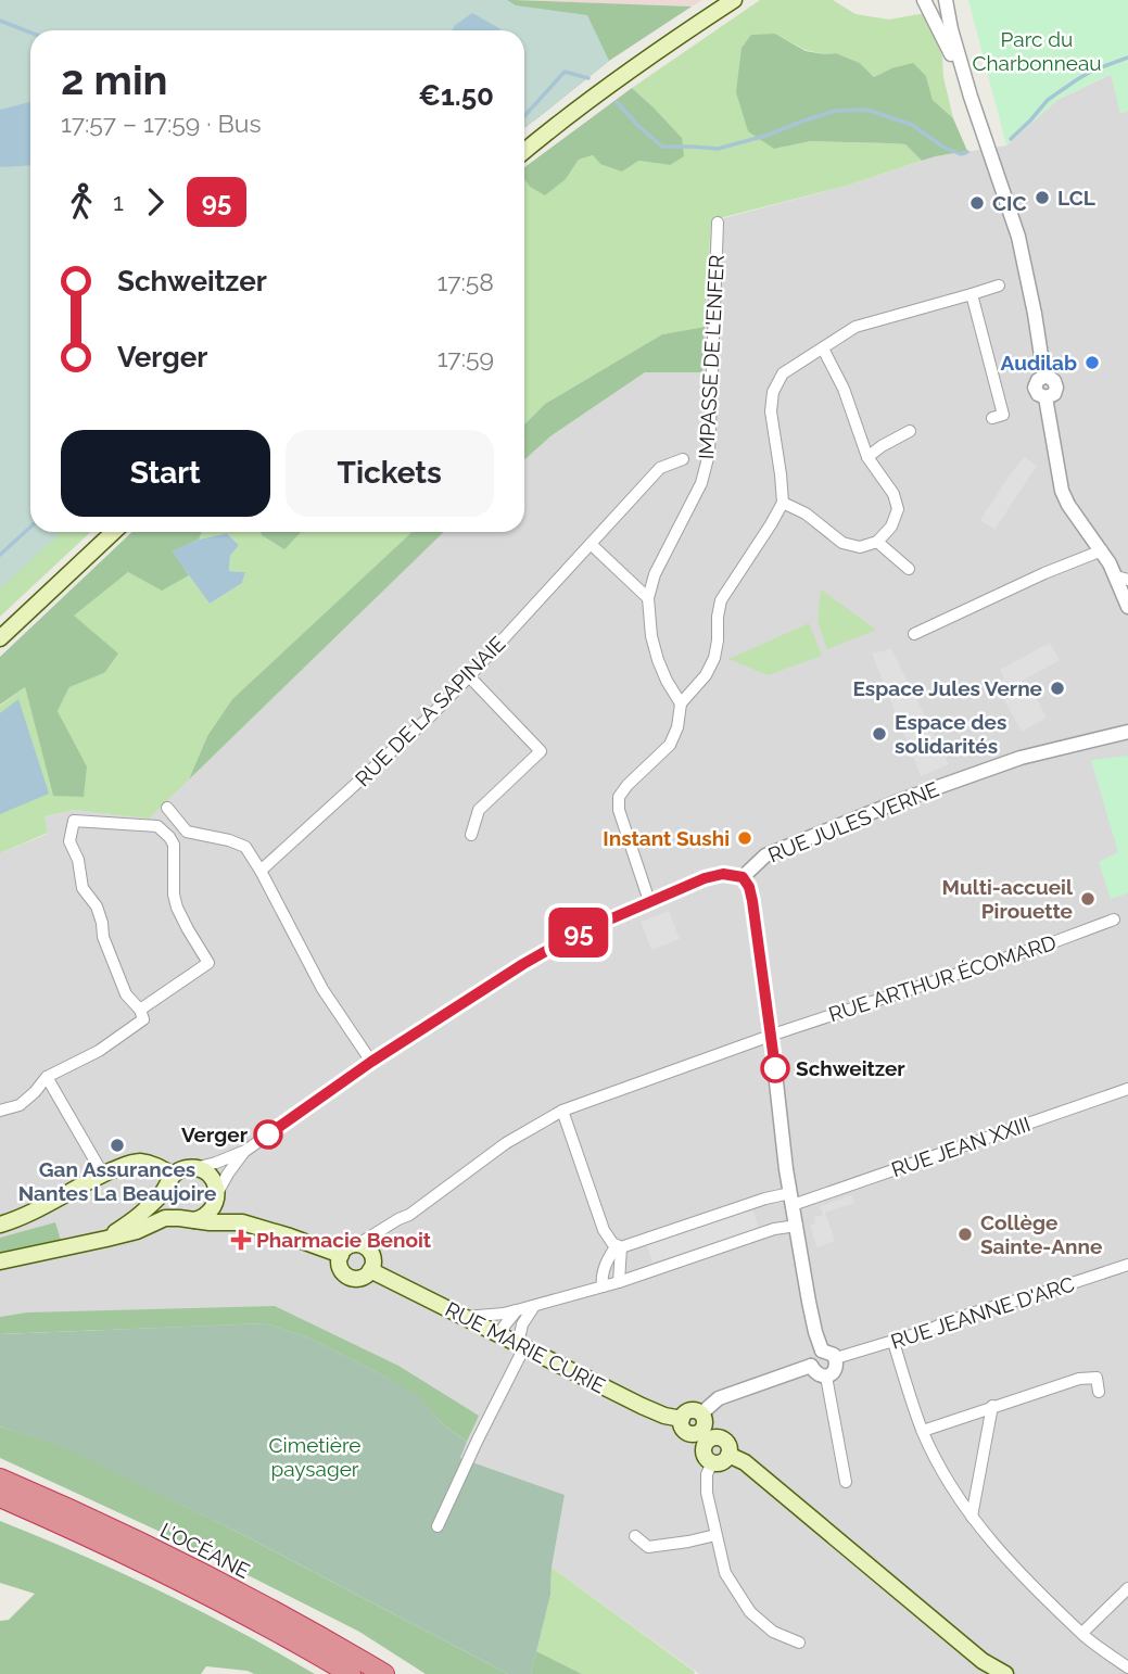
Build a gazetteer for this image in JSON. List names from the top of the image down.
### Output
{
  "streets": {
    "highway": ["L’OCÉANE"],
    "main road": ["RUE MARIE CURIE"],
    "street": [
      "IMPASSE DE L'ENFER",
      "RUE DE LA SAPINAIE",
      "RUE JULES VERNE",
      "RUE ARTHUR ÉCOMARD",
      "RUE JEAN XXIII",
      "RUE JEANNE D'ARC"
    ]
  },
  "crossings": [
    ["RUE ARTHUR ÉCOMARD", "RUE MARIE CURIE"]
  ],
  "parks": ["Parc du Charbonneau", "Cimetière paysager"],
  "places": {
    "other": [
      "LCL",
      "CIC",
      "Audilab",
      "Espace Jules Verne",
      "Espace des solidarités",
      "Instant Sushi",
      "Multi-accueil Pirouette",
      "Schweitzer",
      "Verger",
      "Gan Assurances Nantes La Beaujoire",
      "Collège Sainte-Anne"
    ],
    "health": ["Pharmacie Benoit"]
  },
  "lines": ["bus line 95"],
  "page": {
    "on_map": "95",
    "heading": ["2 min", "17:57 – 17:59 · Bus", "€1.50"],
    "legs": ["1", "95"],
    "list": [
      {
        "name": "Schweitzer",
        "value": "17:58"
      },
      {
        "name": "Verger",
        "value": "17:59"
      }
    ],
    "buttons": ["Start", "Tickets"]
  }
}
